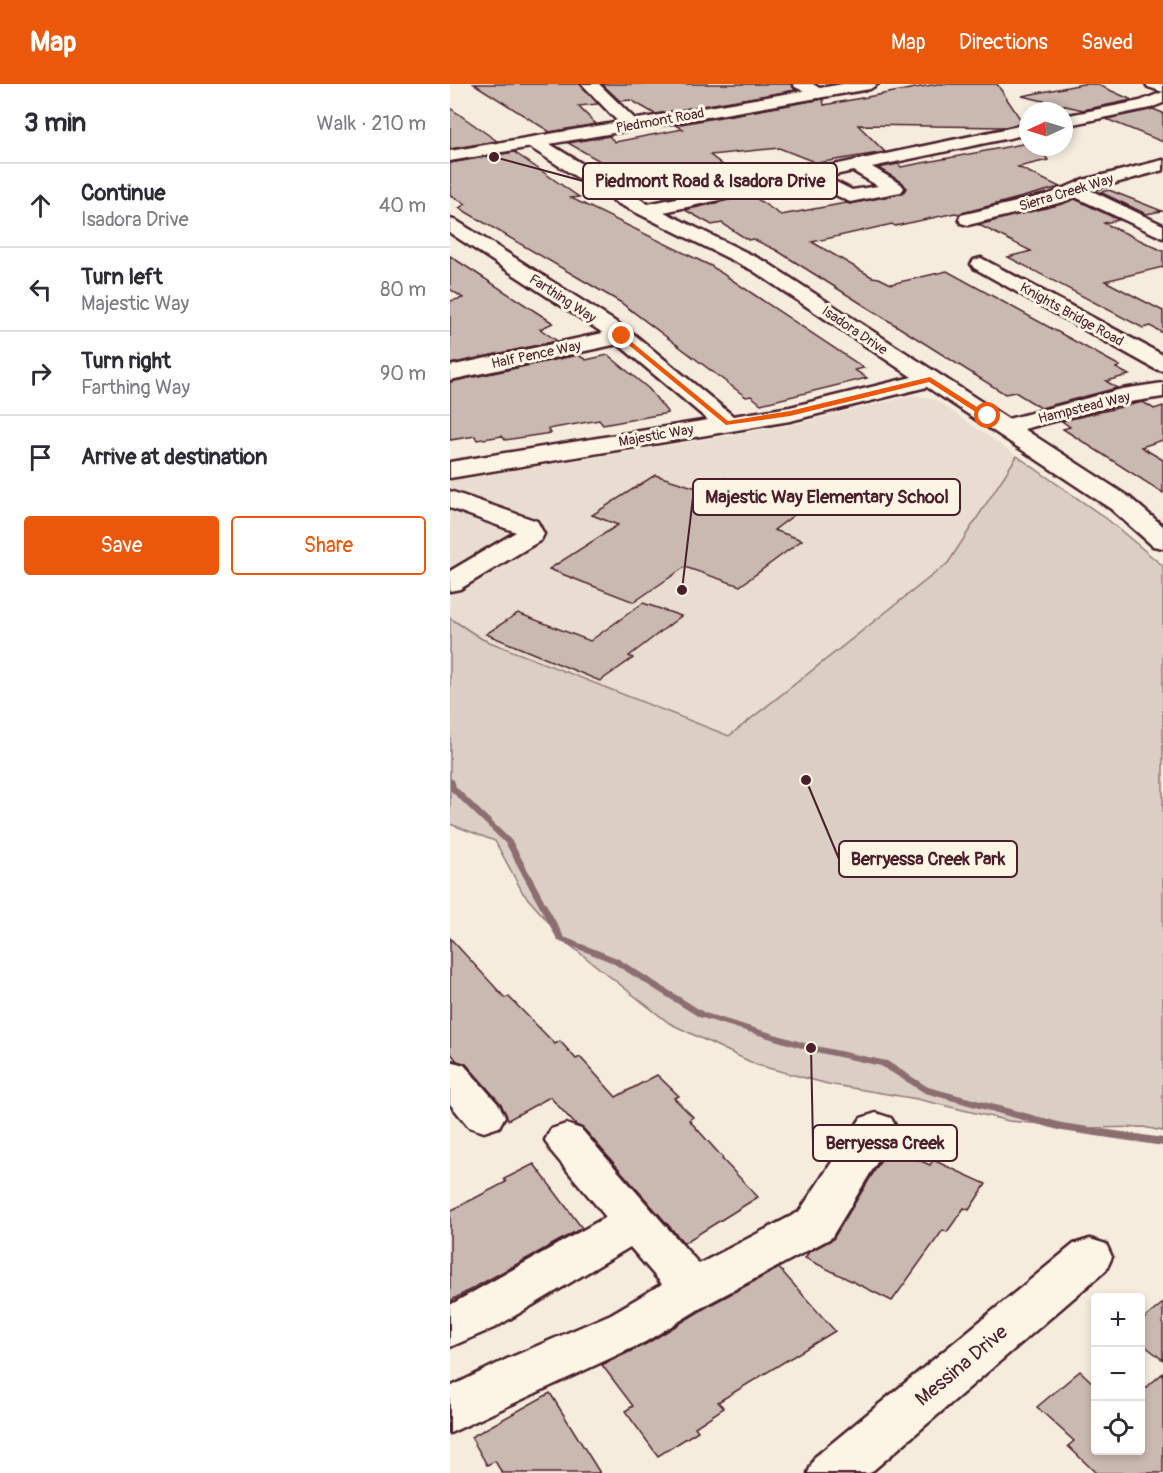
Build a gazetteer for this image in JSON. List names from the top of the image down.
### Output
{
  "streets": {
    "street": [
      "Piedmont Road",
      "Sierra Creek Way",
      "Farthing Way",
      "Knights Bridge Road",
      "Isadora Drive",
      "Half Pence Way",
      "Hampstead Way",
      "Majestic Way",
      "Messina Drive"
    ]
  },
  "crossings": [
    ["Piedmont Road", "Isadora Drive"],
    ["Farthing Way", "Half Pence Way"],
    ["Farthing Way", "Majestic Way"],
    ["Isadora Drive", "Hampstead Way"],
    ["Isadora Drive", "Majestic Way"]
  ],
  "places": [
    "Piedmont Road & Isadora Drive",
    "Majestic Way Elementary School",
    "Berryessa Creek Park",
    "Berryessa Creek"
  ],
  "north": "left",
  "page": {
    "header": "Map",
    "nav": ["Map", "Directions", "Saved"],
    "heading": ["3 min", "Walk · 210 m"],
    "list": [
      ["Continue", "Isadora Drive", "40 m"],
      ["Turn left", "Majestic Way", "80 m"],
      ["Turn right", "Farthing Way", "90 m"],
      "Arrive at destination"
    ],
    "buttons": ["Save", "Share"],
    "map_buttons": ["+", "−"]
  }
}
